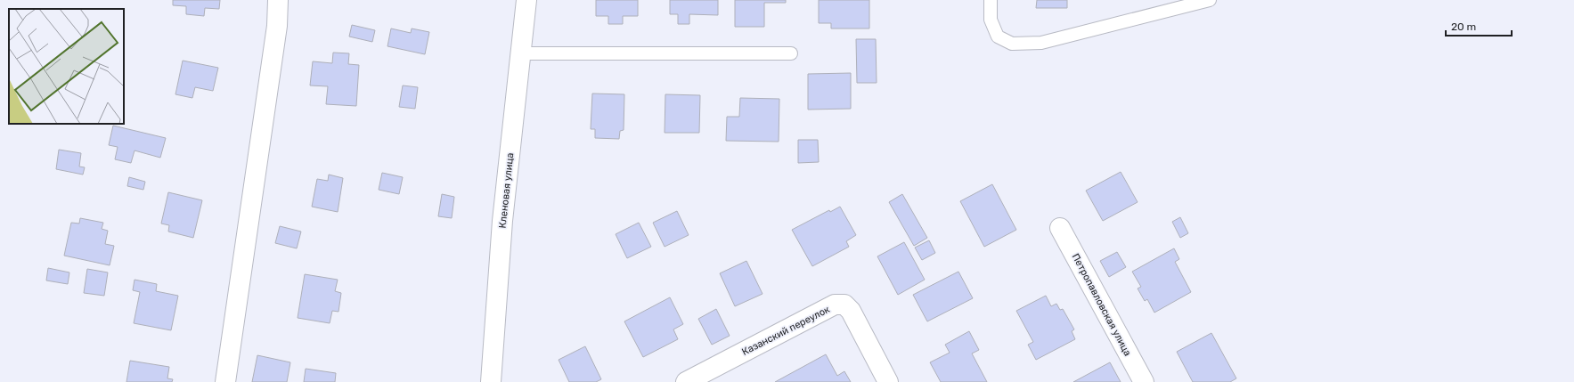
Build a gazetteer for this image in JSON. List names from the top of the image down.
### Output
{
  "streets": {
    "street": ["Кленовая улица", "Петропавловская улица", "Казанский переулок"]
  },
  "scale_bar": "20 m"
}
